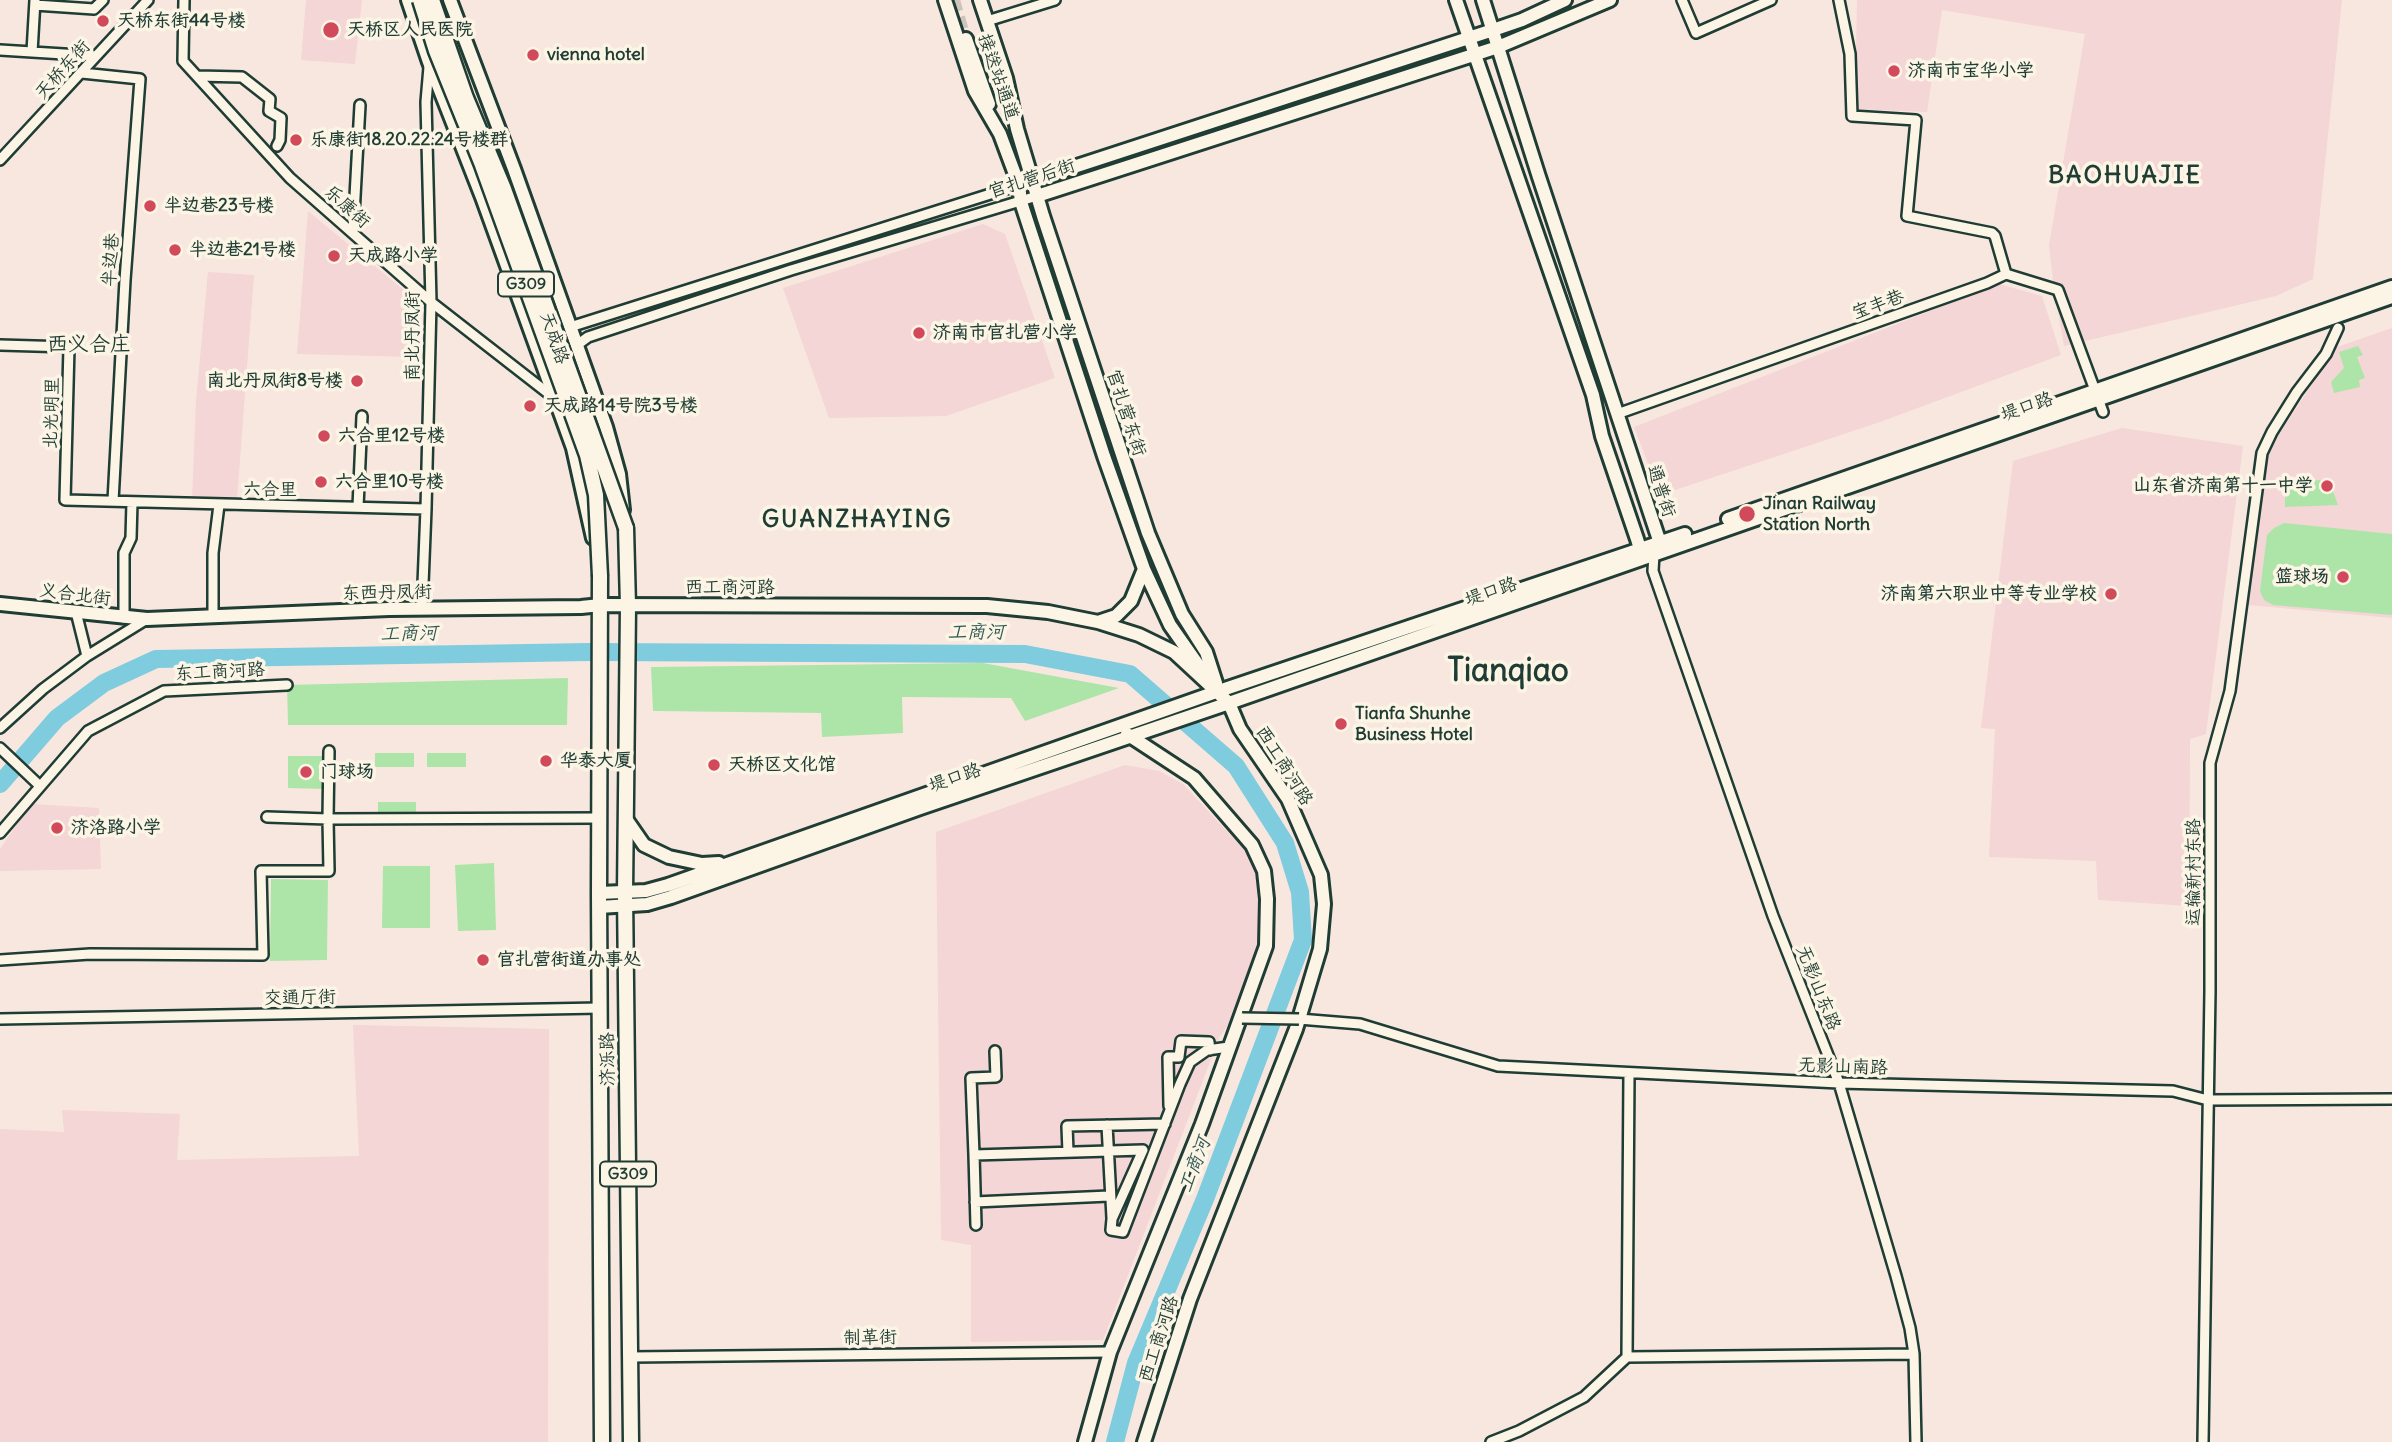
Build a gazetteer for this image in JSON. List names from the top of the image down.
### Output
{
  "streets": {
    "highway": ["G309", "天成路", "济泺路"],
    "main road": [
      "接送站通道",
      "官扎营后街",
      "堤口路",
      "官扎营东街",
      "通普街",
      "西工商河路",
      "东西丹凤街",
      "义合北街"
    ],
    "street": [
      "天桥东街",
      "乐康街",
      "半边巷",
      "宝丰巷",
      "南北丹凤街",
      "北光明里",
      "六合里",
      "东工商河路",
      "运输新村东路",
      "无影山东路",
      "交通厅街",
      "无影山南路",
      "制革街"
    ]
  },
  "crossings": [
    ["天桥东街", "半边巷"],
    ["接送站通道", "官扎营东街"],
    ["官扎营后街", "天成路"],
    ["官扎营后街", "官扎营东街"],
    ["官扎营后街", "通普街"],
    ["乐康街", "南北丹凤街"],
    ["乐康街", "天成路"],
    ["半边巷", "北光明里"],
    ["半边巷", "六合里"],
    ["宝丰巷", "通普街"],
    ["南北丹凤街", "天成路"],
    ["南北丹凤街", "六合里"],
    ["南北丹凤街", "东西丹凤街"],
    ["天成路", "西工商河路"],
    ["天成路", "东西丹凤街"],
    ["天成路", "济泺路"],
    ["堤口路", "官扎营东街"],
    ["堤口路", "通普街"],
    ["堤口路", "西工商河路"],
    ["堤口路", "无影山东路"],
    ["堤口路", "济泺路"],
    ["北光明里", "六合里"],
    ["官扎营东街", "西工商河路"],
    ["通普街", "无影山东路"],
    ["西工商河路", "东西丹凤街"],
    ["西工商河路", "济泺路"],
    ["西工商河路", "无影山南路"],
    ["东西丹凤街", "义合北街"],
    ["东西丹凤街", "济泺路"],
    ["运输新村东路", "无影山南路"],
    ["无影山东路", "无影山南路"],
    ["交通厅街", "济泺路"],
    ["济泺路", "制革街"]
  ],
  "districts": [
    "BAOHUAJIE",
    "西义合庄",
    "GUANZHAYING",
    "Tianqiao"
  ],
  "water": ["工商河"],
  "places": [
    "天桥东街44号楼",
    "天桥区人民医院",
    "vienna hotel",
    "济南市宝华小学",
    "乐康街18.20.22.24号楼群",
    "半边巷23号楼",
    "半边巷21号楼",
    "天成路小学",
    "济南市官扎营小学",
    "南北丹凤街8号楼",
    "天成路14号院3号楼",
    "六合里12号楼",
    "六合里10号楼",
    "山东省济南第十一中学",
    "Jinan Railway Station North",
    "篮球场",
    "济南第六职业中等专业学校",
    "Tianfa Shunhe Business Hotel",
    "华泰大厦",
    "天桥区文化馆",
    "门球场",
    "济洛路小学",
    "官扎营街道办事处"
  ]
}
